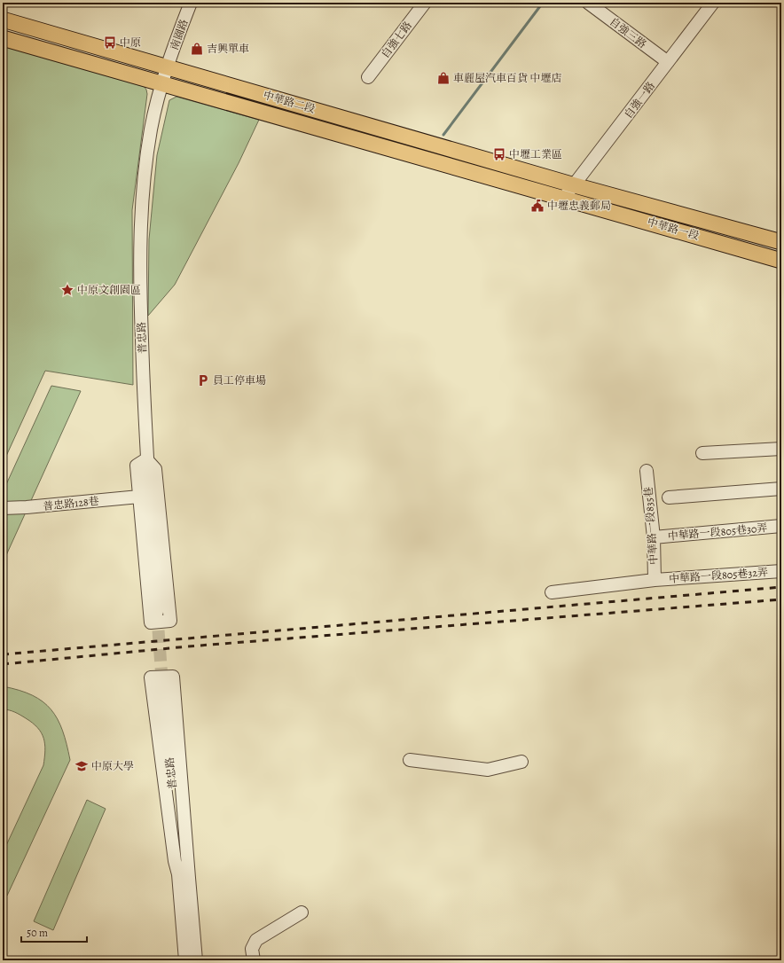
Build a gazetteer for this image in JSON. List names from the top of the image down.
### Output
{
  "streets": {
    "main road": ["中華路二段", "中華路一段"],
    "street": [
      "自強三路",
      "南園路",
      "自強七路",
      "自強一路",
      "普忠路",
      "普忠路128巷",
      "中華路一段835巷",
      "中華路一段805巷30弄",
      "中華路一段805巷32弄"
    ]
  },
  "crossings": [
    ["自強三路", "自強一路"],
    ["南園路", "中華路二段"],
    ["南園路", "普忠路"],
    ["自強一路", "中華路二段"],
    ["自強一路", "中華路一段"],
    ["中華路二段", "中華路一段"],
    ["中華路二段", "普忠路"],
    ["中華路一段835巷", "中華路一段805巷30弄"],
    ["中華路一段835巷", "中華路一段805巷32弄"]
  ],
  "places": {
    "bus stop": ["中原", "中壢工業區"],
    "shop": ["吉興單車", "車麗屋汽車百貨 中壢店"],
    "public building": ["中壢忠義郵局"],
    "place": ["中原文創園區"],
    "parking": ["員工停車場"],
    "school or university": ["中原大學"]
  },
  "scale_bar": "50 m"
}
